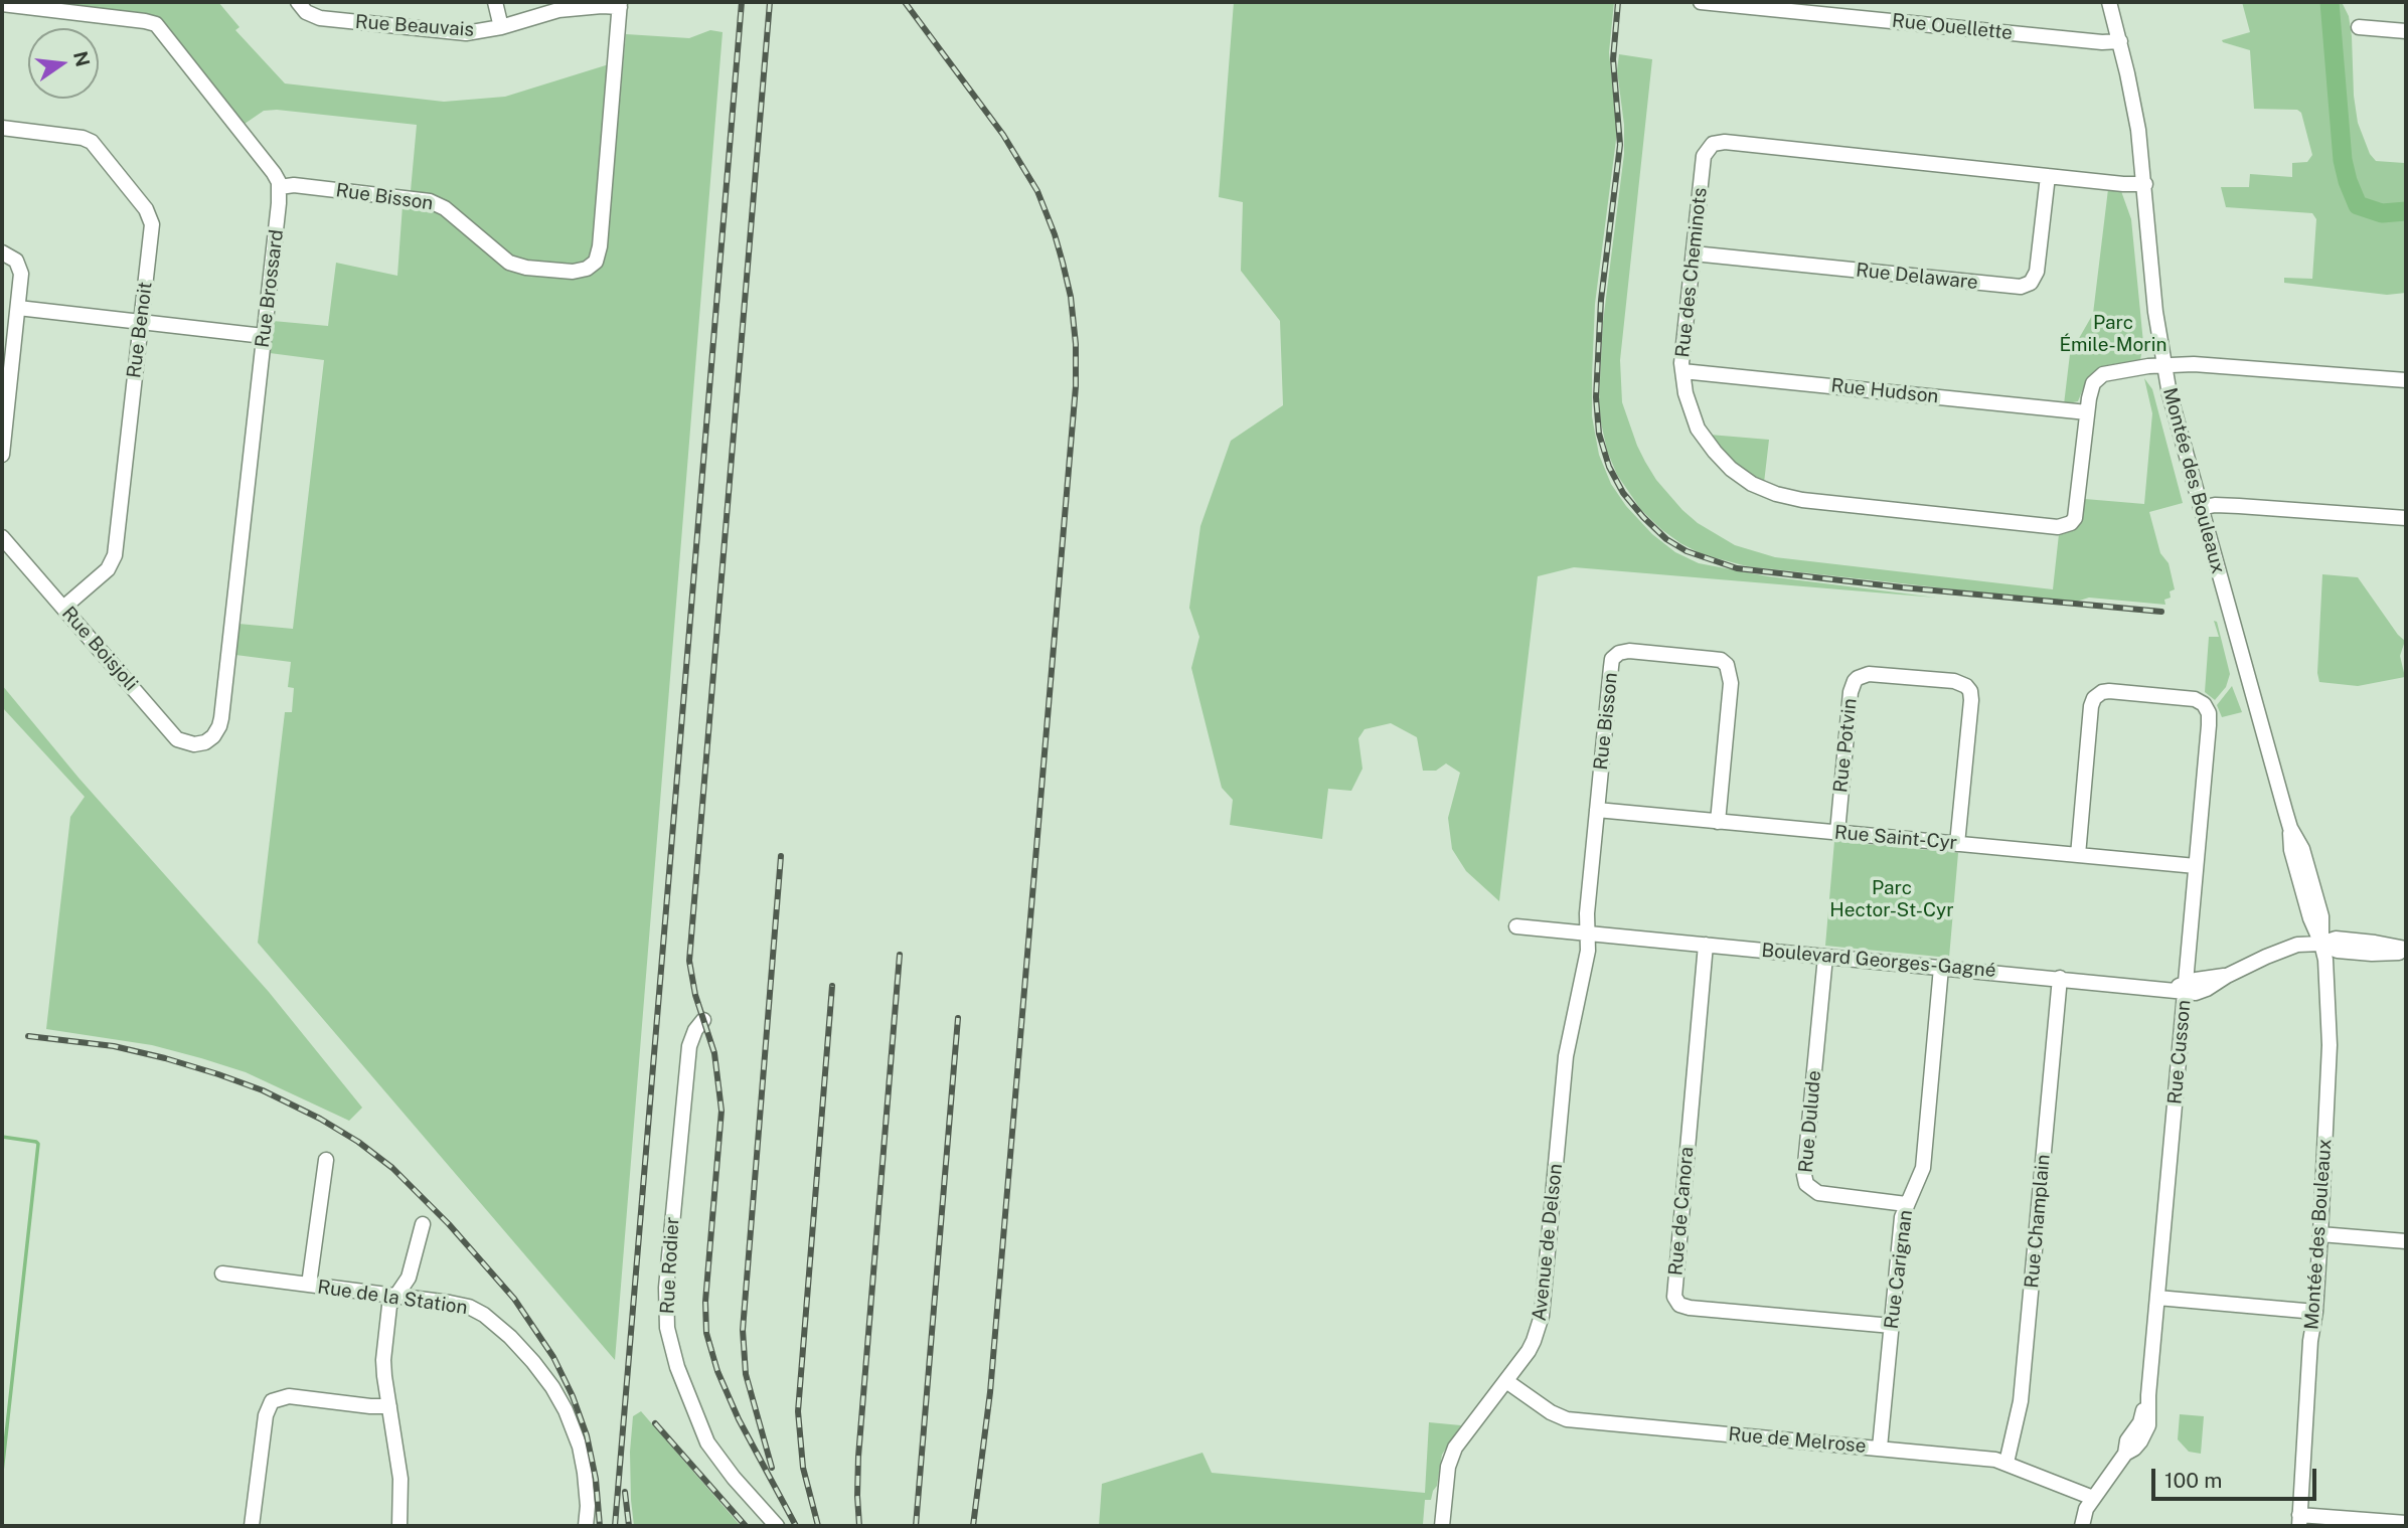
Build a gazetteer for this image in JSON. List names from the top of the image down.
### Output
{
  "streets": {
    "street": [
      "Rue Beauvais",
      "Rue Ouellette",
      "Rue Bisson",
      "Rue des Cheminots",
      "Rue Delaware",
      "Rue Brossard",
      "Rue Benoit",
      "Rue Hudson",
      "Montée des Bouleaux",
      "Rue Boisjoli",
      "Rue Potvin",
      "Rue Saint-Cyr",
      "Boulevard Georges-Gagné",
      "Rue Cusson",
      "Rue Dulude",
      "Rue de Canora",
      "Rue Champlain",
      "Avenue de Delson",
      "Rue Rodier",
      "Rue Carignan",
      "Rue de la Station",
      "Rue de Melrose"
    ]
  },
  "crossings": [
    ["Rue Beauvais", "Rue Bisson"],
    ["Rue Ouellette", "Montée des Bouleaux"],
    ["Rue Bisson", "Rue Brossard"],
    ["Rue Bisson", "Rue Saint-Cyr"],
    ["Rue Bisson", "Boulevard Georges-Gagné"],
    ["Rue Bisson", "Avenue de Delson"],
    ["Rue des Cheminots", "Rue Delaware"],
    ["Rue des Cheminots", "Rue Hudson"],
    ["Rue des Cheminots", "Montée des Bouleaux"],
    ["Rue Brossard", "Rue Boisjoli"],
    ["Rue Benoit", "Rue Boisjoli"],
    ["Montée des Bouleaux", "Boulevard Georges-Gagné"],
    ["Rue Potvin", "Rue Saint-Cyr"],
    ["Rue Saint-Cyr", "Rue Cusson"],
    ["Boulevard Georges-Gagné", "Rue Cusson"],
    ["Boulevard Georges-Gagné", "Rue Dulude"],
    ["Boulevard Georges-Gagné", "Rue de Canora"],
    ["Boulevard Georges-Gagné", "Rue Champlain"],
    ["Boulevard Georges-Gagné", "Avenue de Delson"],
    ["Boulevard Georges-Gagné", "Rue Carignan"],
    ["Rue Cusson", "Rue de Melrose"],
    ["Rue Dulude", "Rue Carignan"],
    ["Rue de Canora", "Rue Carignan"],
    ["Rue Champlain", "Rue de Melrose"],
    ["Avenue de Delson", "Rue de Melrose"],
    ["Rue Carignan", "Rue de Melrose"]
  ],
  "parks": ["Parc Émile-Morin", "Parc Hector-St-Cyr"],
  "scale_bar": "100 m",
  "north": "right"
}
